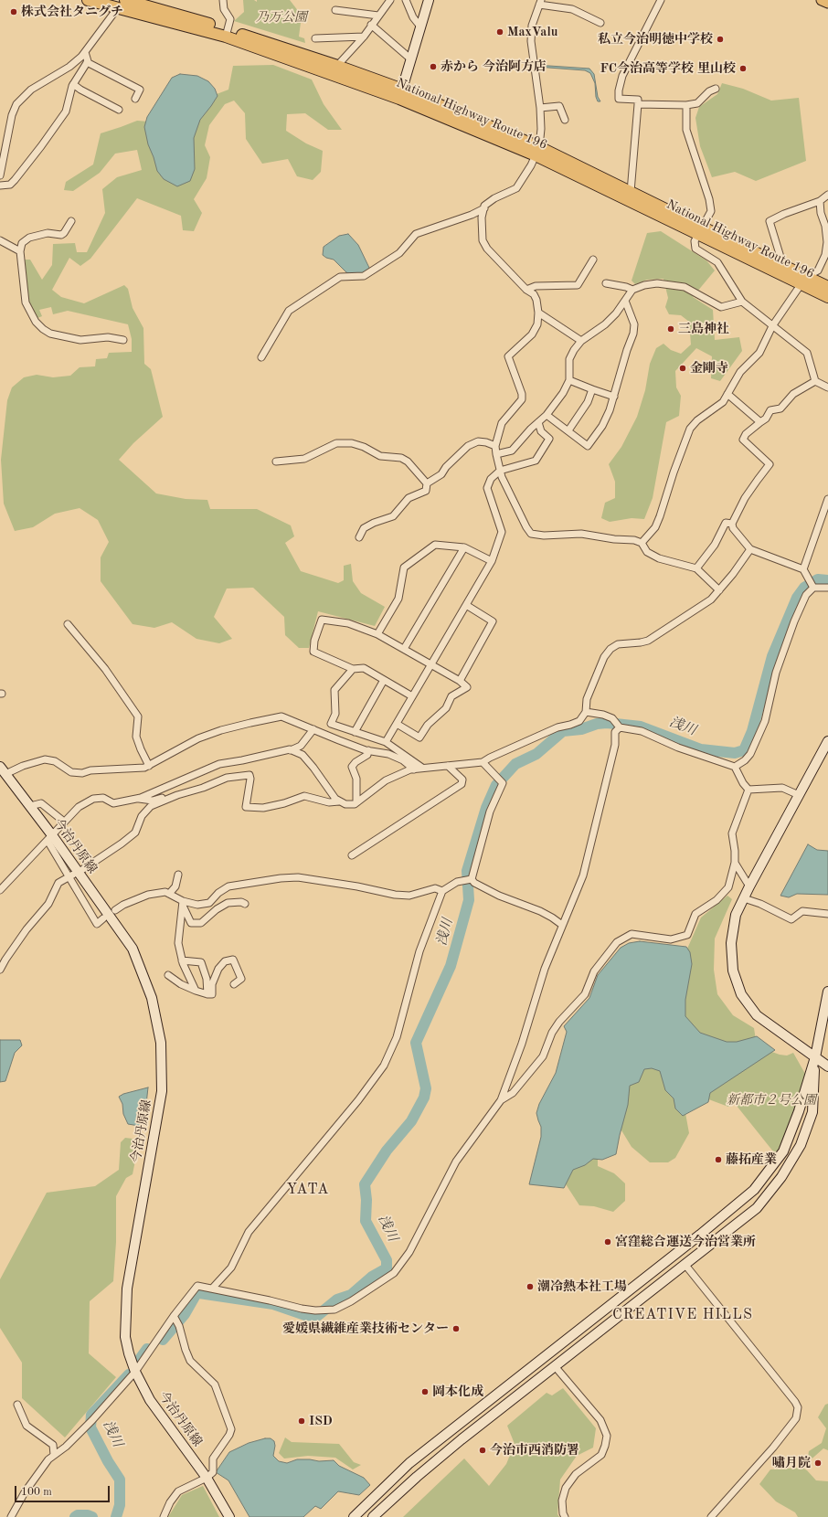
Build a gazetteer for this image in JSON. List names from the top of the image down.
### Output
{
  "streets": {
    "highway": ["National Highway Route 196"],
    "street": ["今治丹原線"]
  },
  "districts": ["YATA", "CREATIVE HILLS"],
  "water": ["浅川"],
  "parks": ["乃万公園", "新都市２号公園"],
  "places": [
    "株式会社タニグチ",
    "MaxValu",
    "私立今治明徳中学校",
    "赤から 今治阿方店",
    "FC今治高等学校 里山校",
    "三島神社",
    "金剛寺",
    "藤拓産業",
    "宮窪総合運送今治営業所",
    "潮冷熱本社工場",
    "愛媛県繊維産業技術センター",
    "岡本化成",
    "ISD",
    "今治市西消防署",
    "嘯月院"
  ],
  "scale_bar": "100 m"
}
